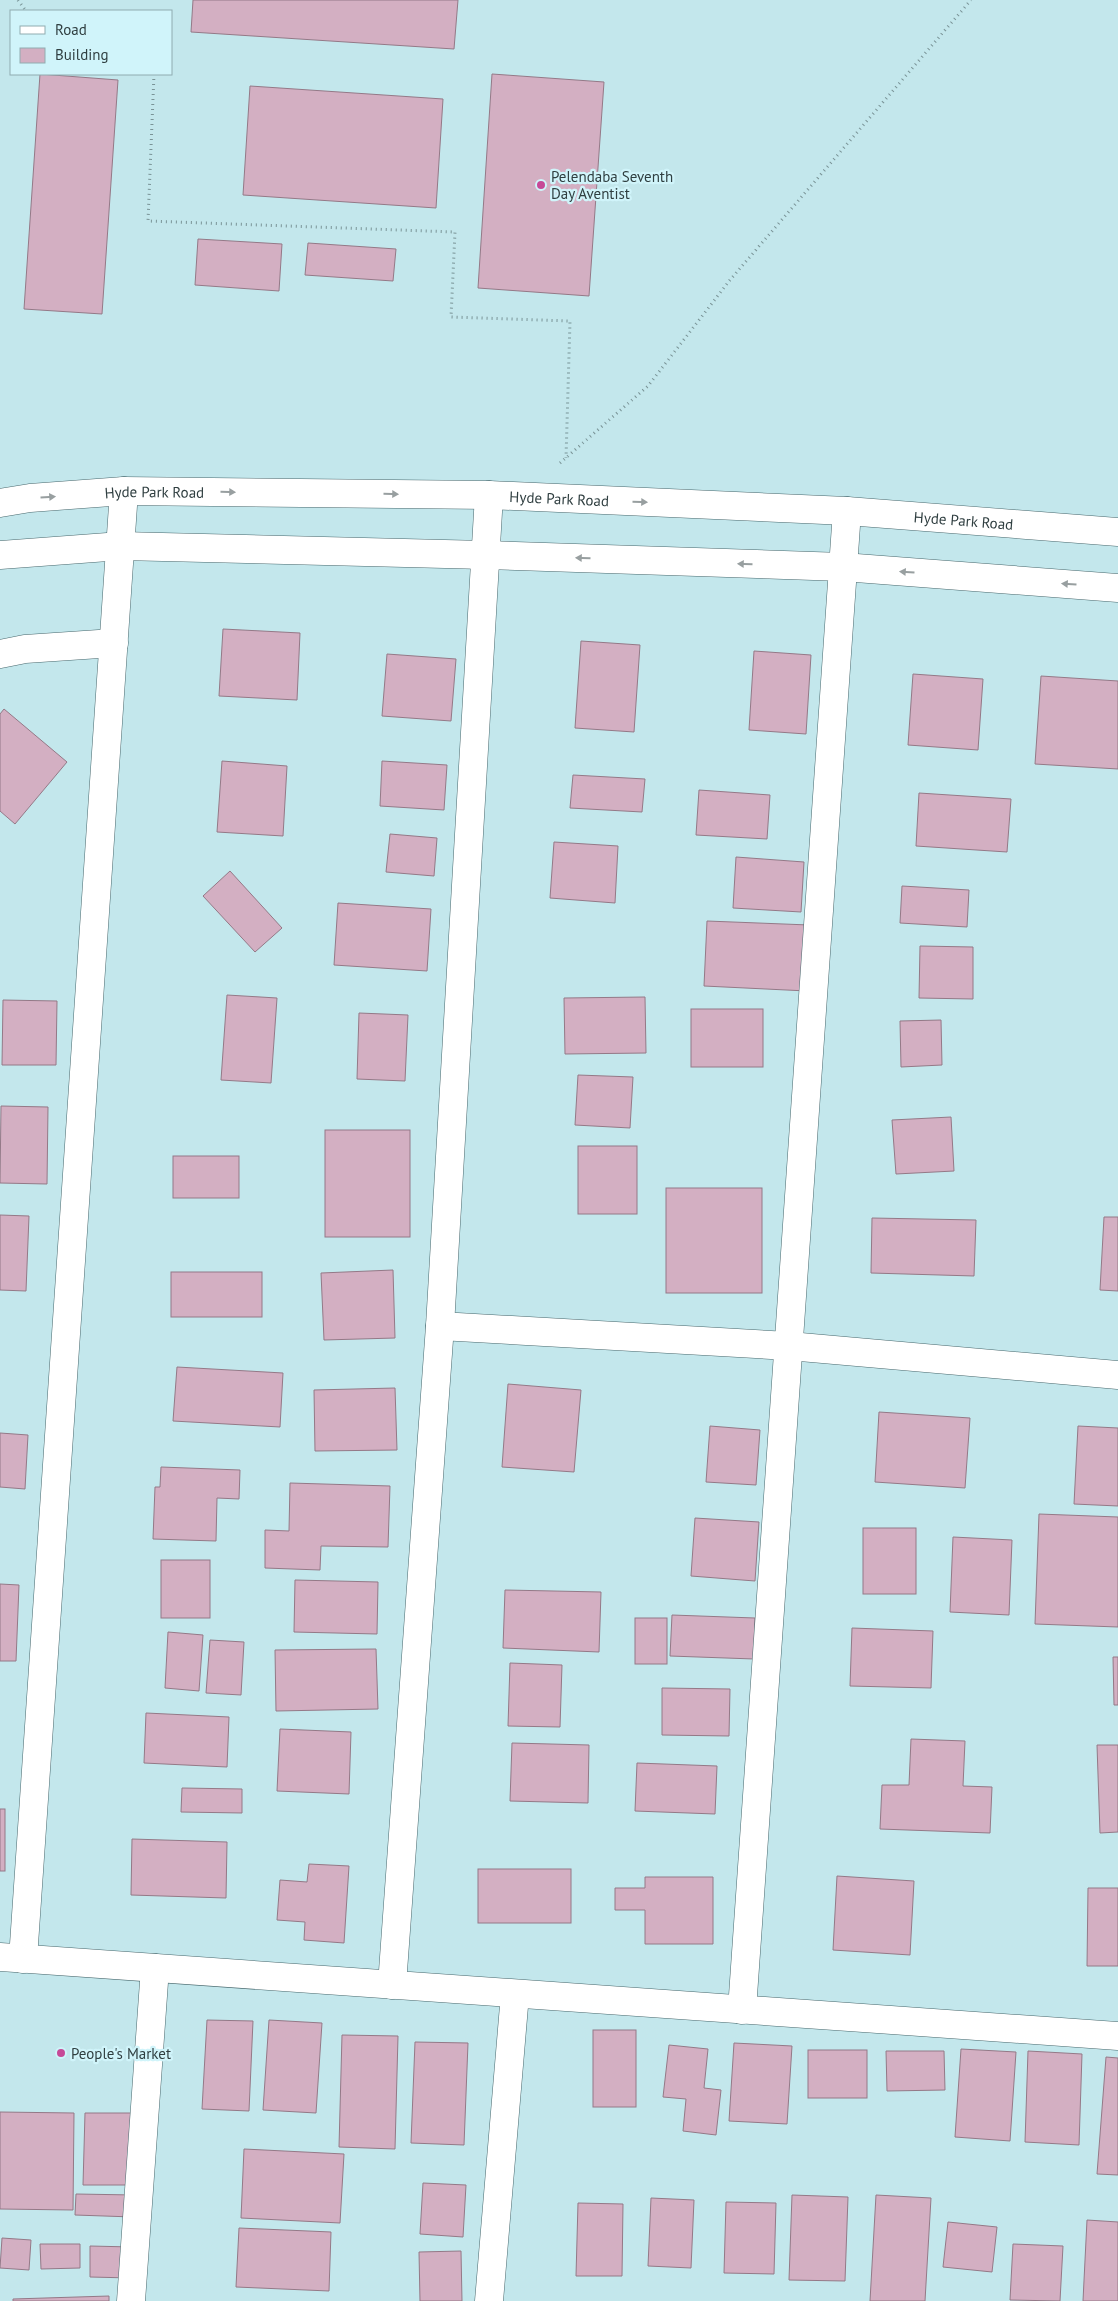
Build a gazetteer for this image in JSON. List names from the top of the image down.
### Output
{
  "streets": {
    "street": ["Hyde Park Road"]
  },
  "places": ["Pelendaba Seventh Day Aventist", "People's Market"],
  "legend": ["Road", "Building"]
}
